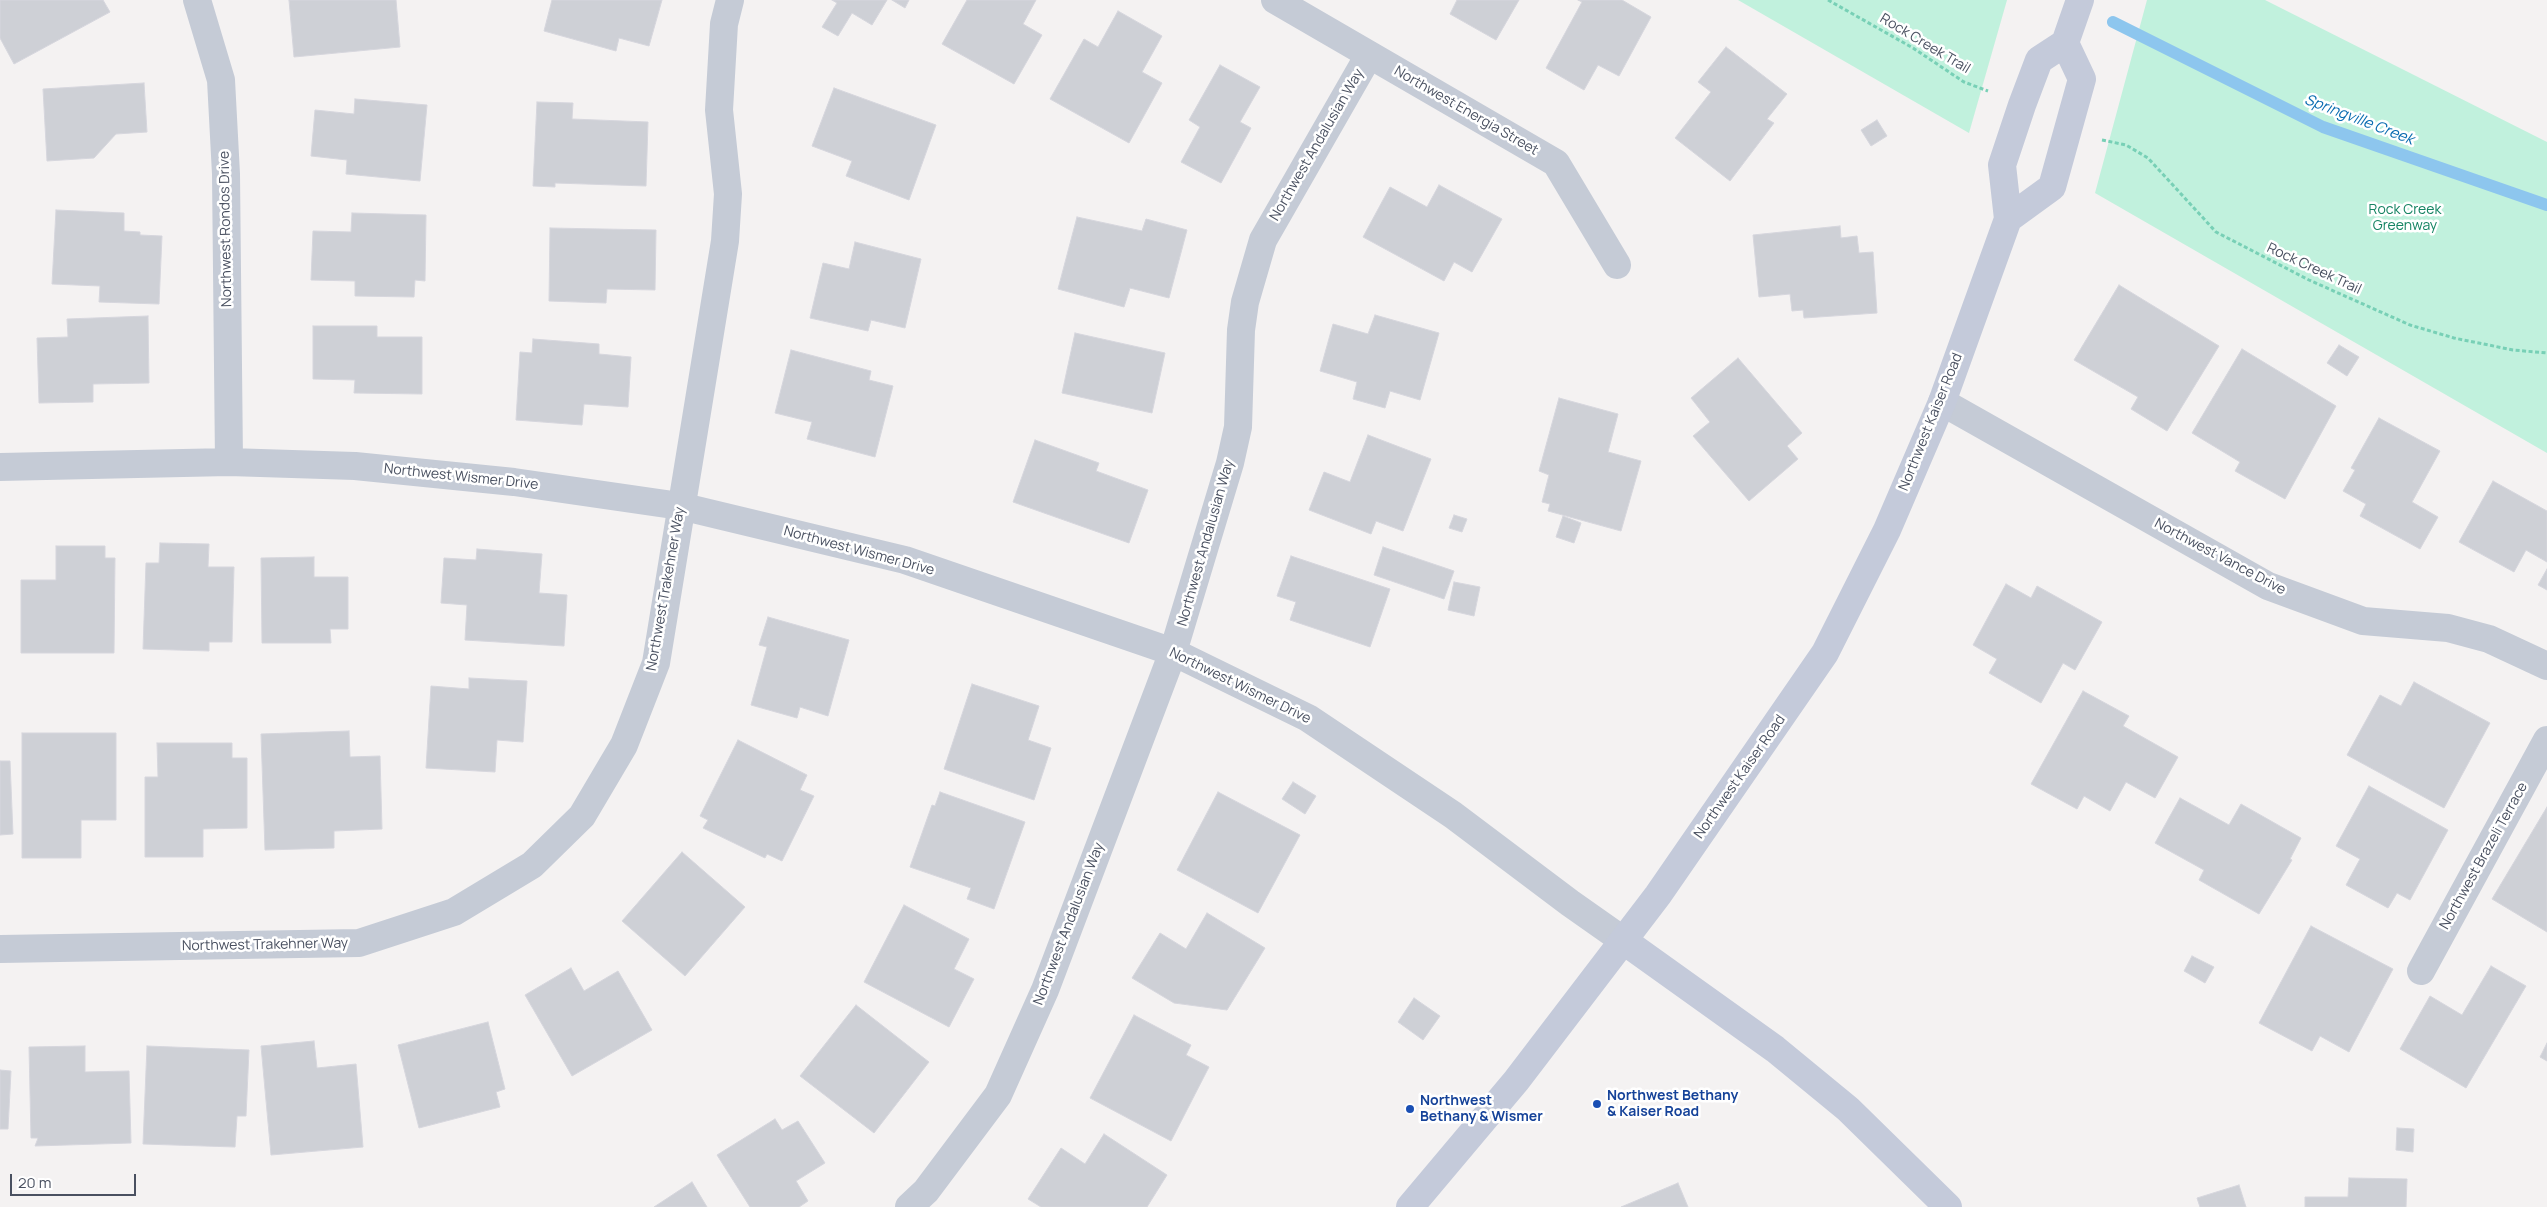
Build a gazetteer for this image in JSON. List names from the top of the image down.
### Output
{
  "streets": {
    "main road": ["Northwest Kaiser Road"],
    "street": [
      "Northwest Energia Street",
      "Northwest Andalusian Way",
      "Northwest Rondos Drive",
      "Northwest Wismer Drive",
      "Northwest Vance Drive",
      "Northwest Trakehner Way",
      "Northwest Brazeli Terrace"
    ],
    "path": ["Rock Creek Trail"]
  },
  "crossings": [
    ["Northwest Energia Street", "Northwest Andalusian Way"],
    ["Northwest Andalusian Way", "Northwest Wismer Drive"],
    ["Northwest Rondos Drive", "Northwest Wismer Drive"],
    ["Northwest Kaiser Road", "Northwest Wismer Drive"],
    ["Northwest Kaiser Road", "Northwest Vance Drive"],
    ["Northwest Wismer Drive", "Northwest Trakehner Way"]
  ],
  "water": ["Springville Creek"],
  "parks": ["Rock Creek Greenway"],
  "places": ["Northwest Bethany & Kaiser Road", "Northwest Bethany & Wismer"],
  "scale_bar": "20 m"
}
